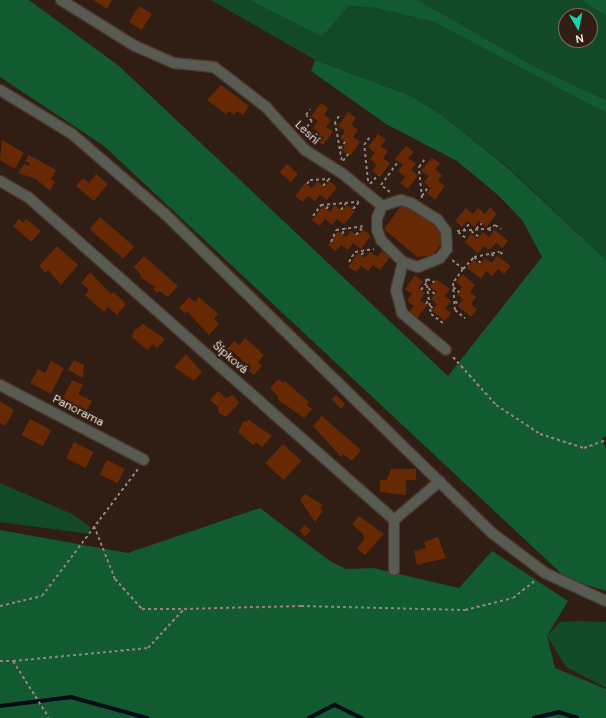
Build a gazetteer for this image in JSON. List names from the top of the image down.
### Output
{
  "streets": {
    "street": ["Lesní", "Šípková", "Panorama"]
  },
  "north": "bottom"
}
